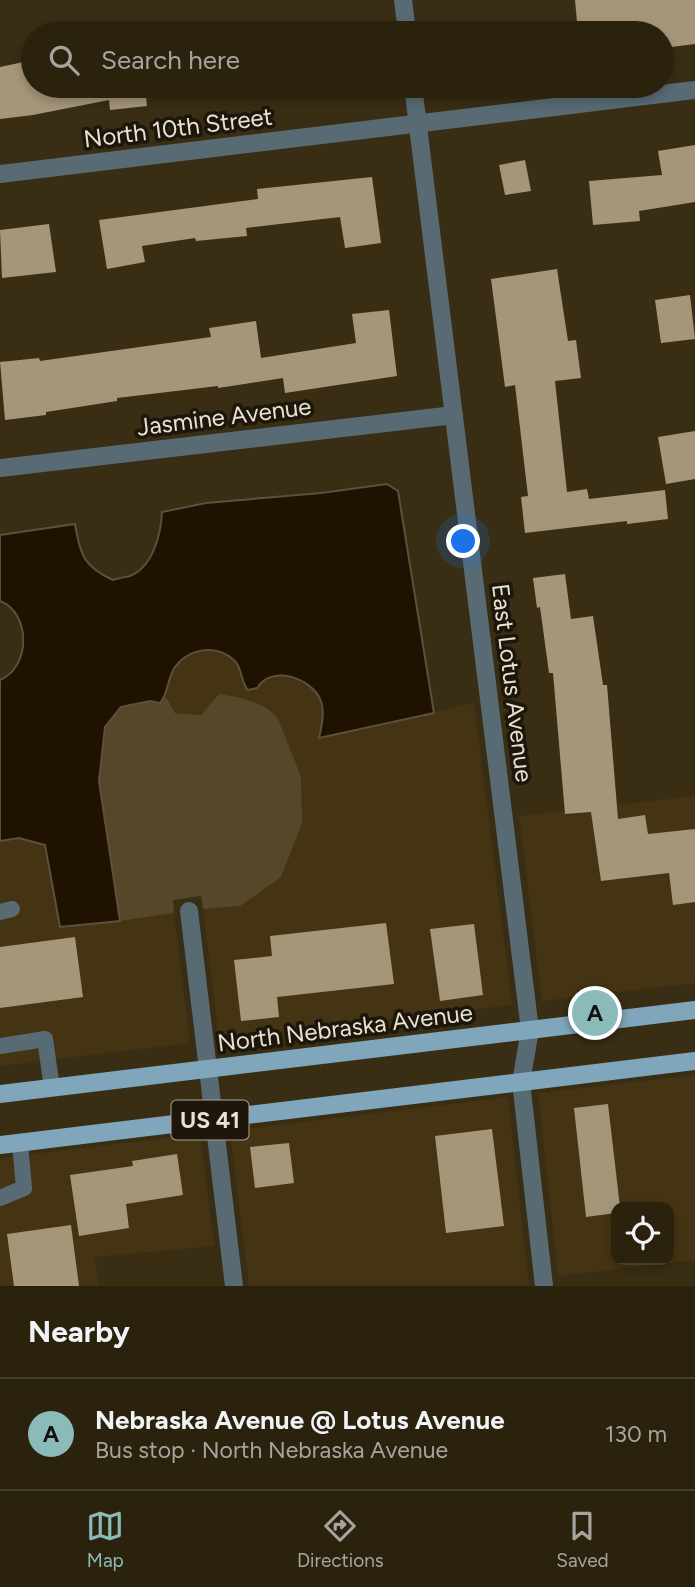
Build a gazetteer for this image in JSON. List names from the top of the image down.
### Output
{
  "streets": {
    "main road": ["North Nebraska Avenue", "US 41"],
    "street": ["North 10th Street", "Jasmine Avenue", "East Lotus Avenue"]
  },
  "crossings": [
    ["North 10th Street", "East Lotus Avenue"],
    ["Jasmine Avenue", "East Lotus Avenue"],
    ["East Lotus Avenue", "North Nebraska Avenue"],
    ["East Lotus Avenue", "US 41"]
  ],
  "page": {
    "search": "Search here",
    "pins": "A",
    "heading": "Nearby",
    "list": [
      {
        "mark": "A",
        "name": "Nebraska Avenue @ Lotus Avenue",
        "note": "Bus stop · North Nebraska Avenue",
        "value": "130 m"
      }
    ],
    "nav": ["Map", "Directions", "Saved"]
  }
}
